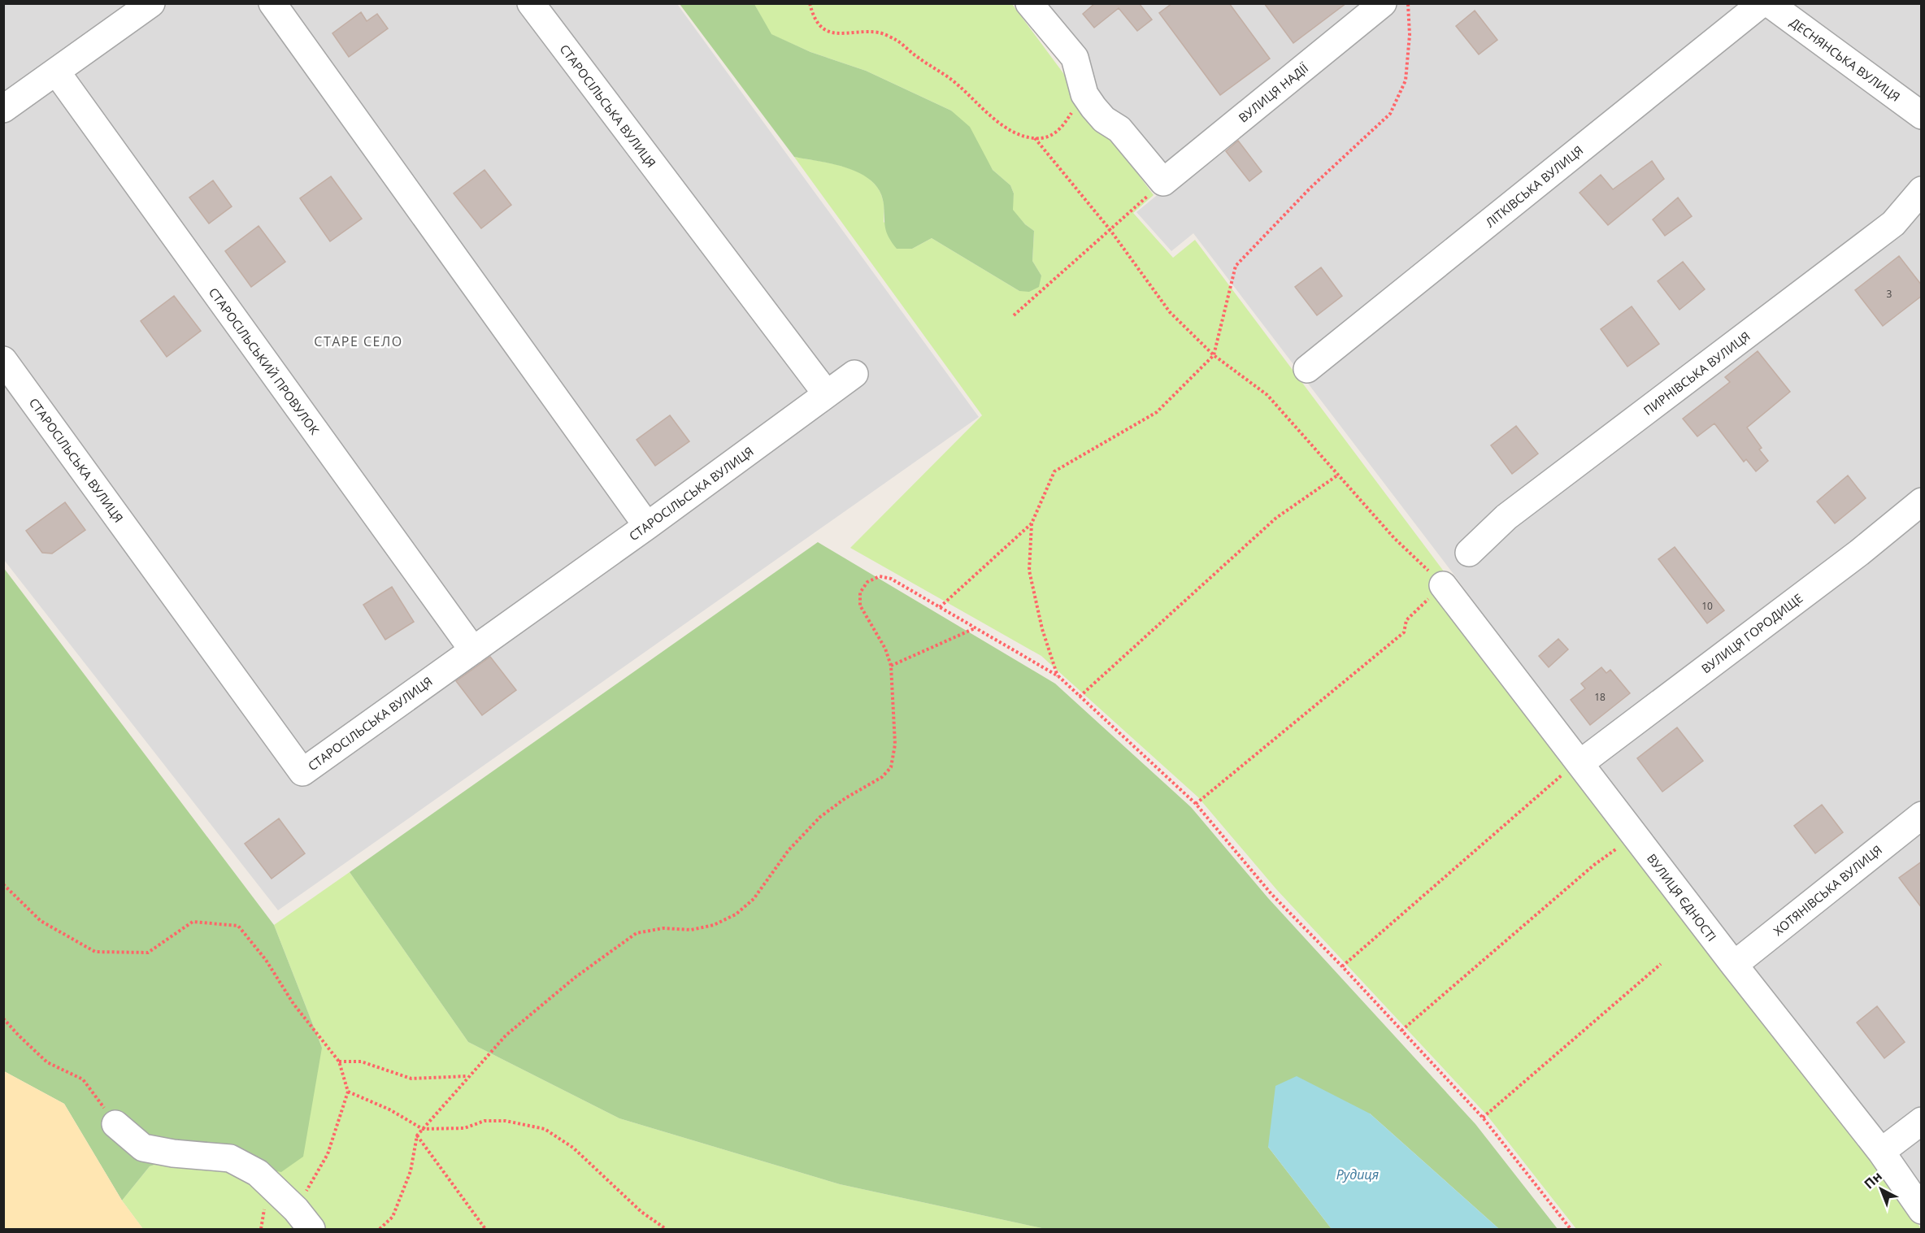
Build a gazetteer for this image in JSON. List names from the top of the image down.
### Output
{
  "streets": {
    "street": [
      "ДЕСНЯНСЬКА ВУЛИЦЯ",
      "ВУЛИЦЯ НАДІЇ",
      "СТАРОСІЛЬСЬКА ВУЛИЦЯ",
      "ЛІТКІВСЬКА ВУЛИЦЯ",
      "СТАРОСІЛЬСЬКИЙ ПРОВУЛОК",
      "ПИРНІВСЬКА ВУЛИЦЯ",
      "ВУЛИЦЯ ГОРОДИЩЕ",
      "ХОТЯНІВСЬКА ВУЛИЦЯ",
      "ВУЛИЦЯ ЄДНОСТІ"
    ]
  },
  "crossings": [
    ["СТАРОСІЛЬСЬКА ВУЛИЦЯ", "СТАРОСІЛЬСЬКИЙ ПРОВУЛОК"],
    ["ВУЛИЦЯ ГОРОДИЩЕ", "ВУЛИЦЯ ЄДНОСТІ"],
    ["ХОТЯНІВСЬКА ВУЛИЦЯ", "ВУЛИЦЯ ЄДНОСТІ"]
  ],
  "districts": ["СТАРЕ СЕЛО"],
  "water": ["Рудиця"],
  "house_numbers": ["3", "10", "18"],
  "north": "top left"
}
